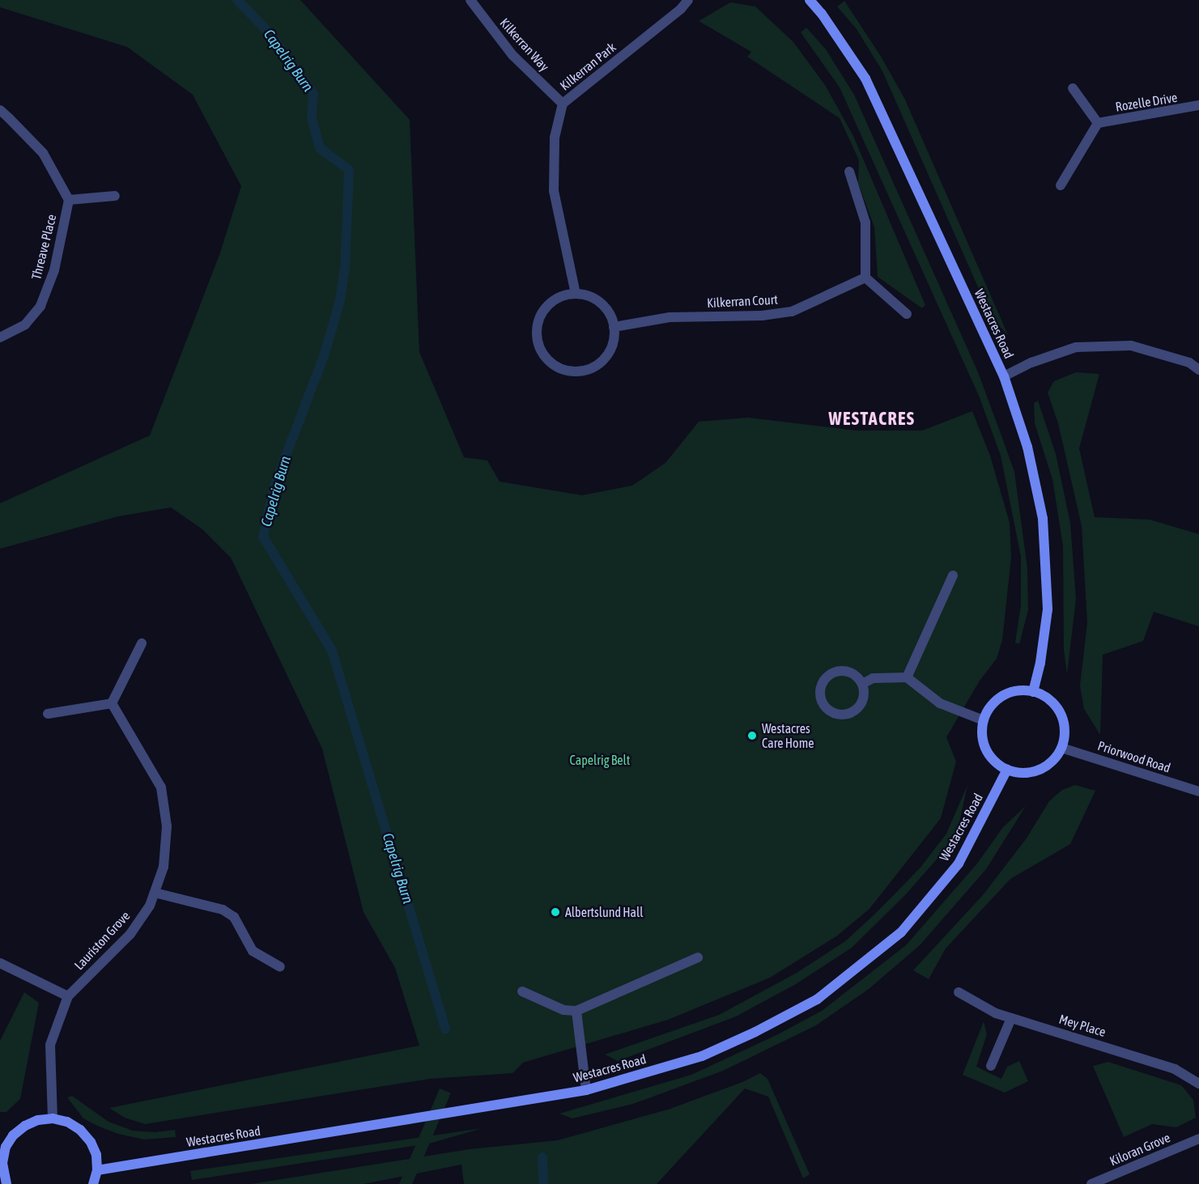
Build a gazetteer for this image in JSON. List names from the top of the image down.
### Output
{
  "streets": {
    "street": [
      "Kilkerran Way",
      "Kilkerran Park",
      "Rozelle Drive",
      "Threave Place",
      "Kilkerran Court",
      "Westacres Road",
      "Priorwood Road",
      "Lauriston Grove",
      "Mey Place",
      "Kiloran Grove"
    ]
  },
  "crossings": [
    ["Kilkerran Way", "Kilkerran Park"],
    ["Kilkerran Park", "Kilkerran Court"],
    ["Westacres Road", "Priorwood Road"]
  ],
  "districts": ["WESTACRES"],
  "water": ["Capelrig Burn"],
  "parks": ["Capelrig Belt"],
  "places": ["Westacres Care Home", "Albertslund Hall"]
}
